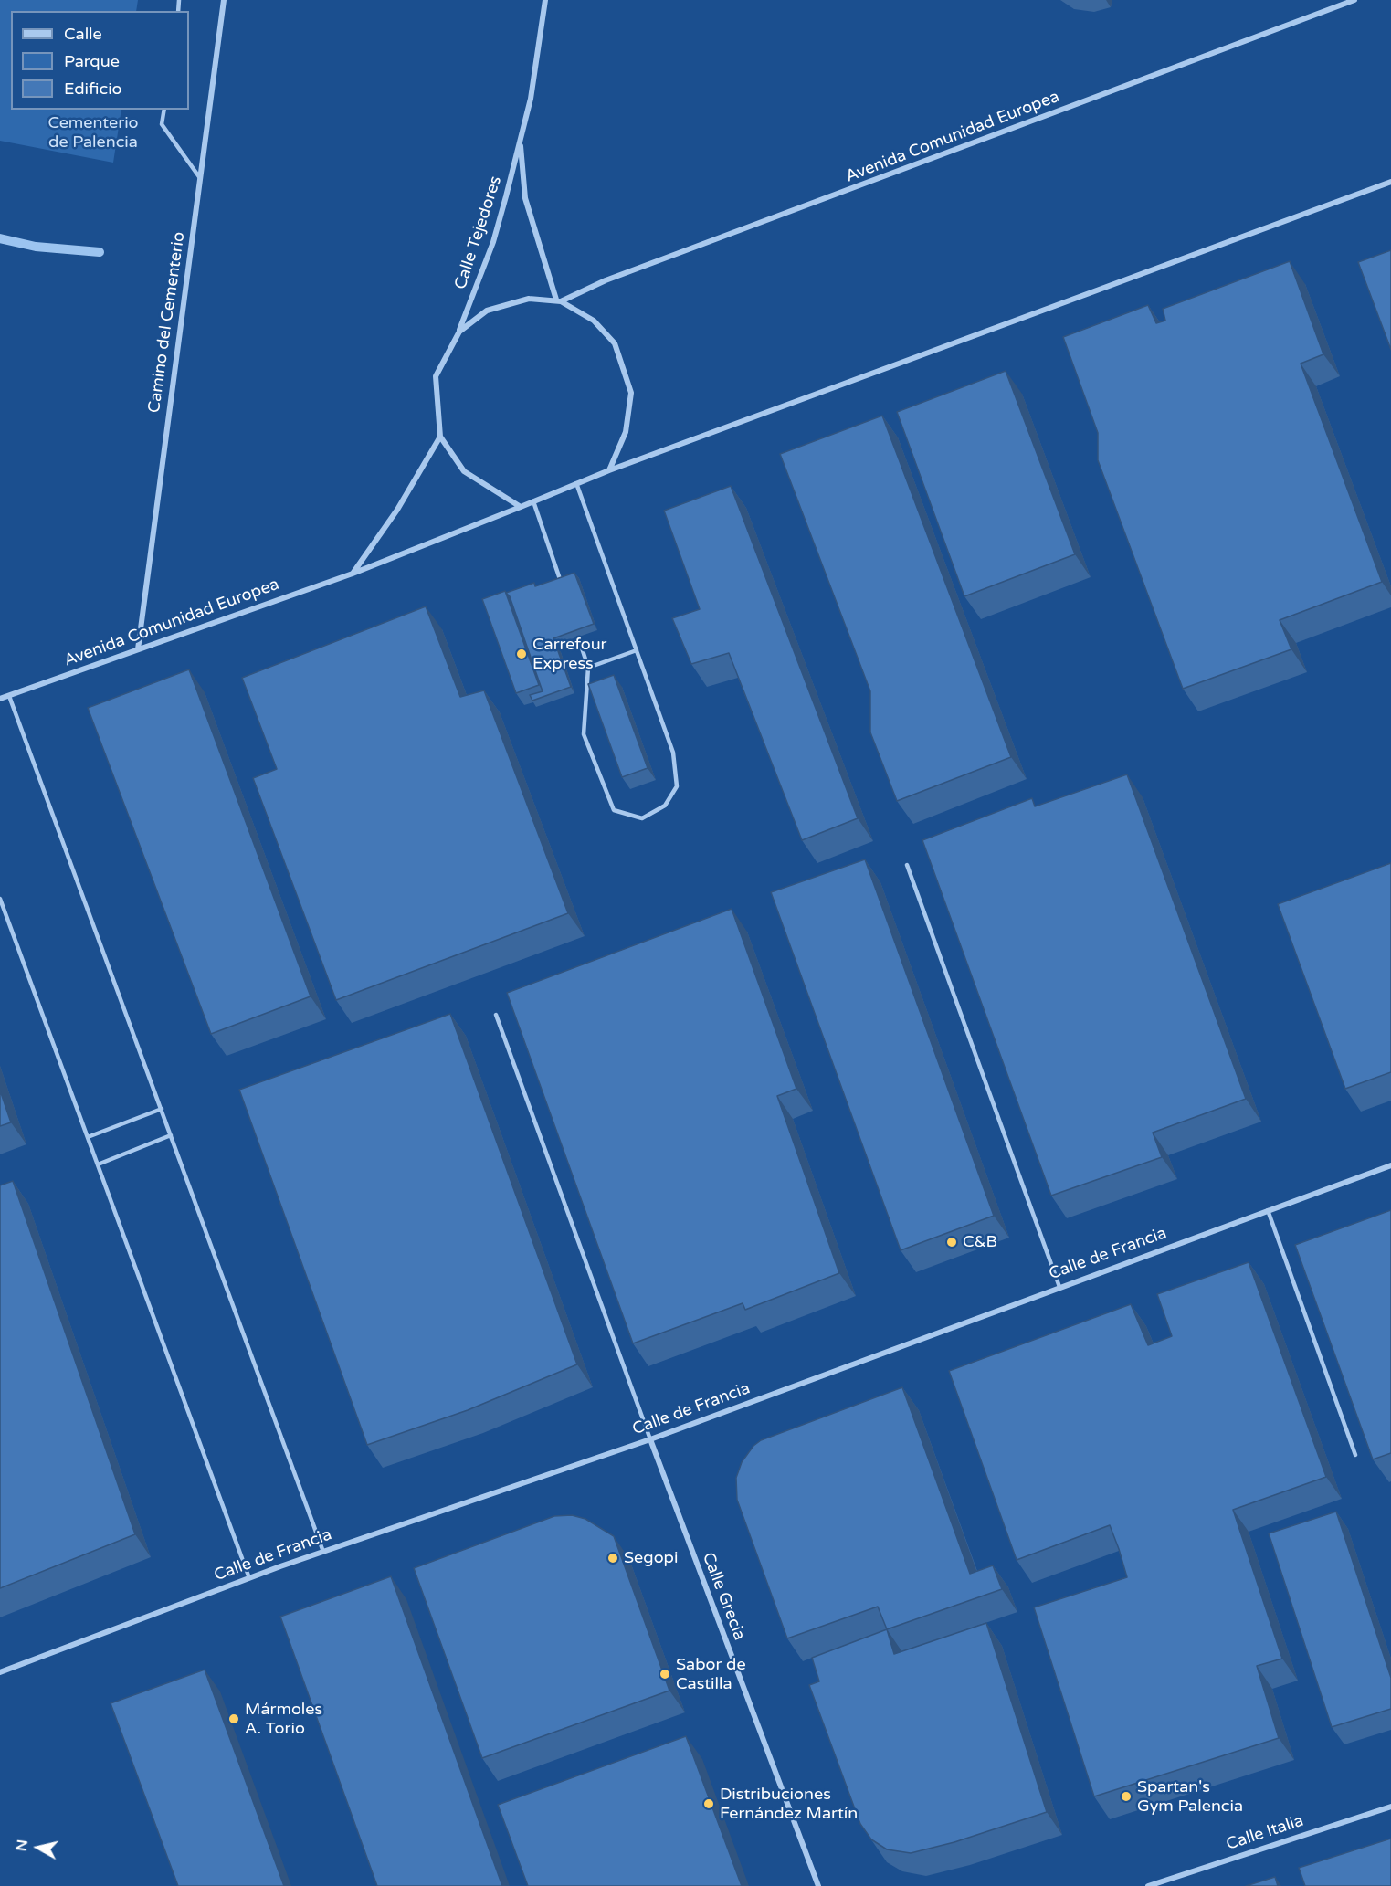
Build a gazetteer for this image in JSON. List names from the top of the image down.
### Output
{
  "streets": {
    "street": [
      "Avenida Comunidad Europea",
      "Calle Tejedores",
      "Camino del Cementerio",
      "Calle de Francia",
      "Calle Grecia",
      "Calle Italia"
    ]
  },
  "crossings": [
    ["Avenida Comunidad Europea", "Calle Tejedores"],
    ["Avenida Comunidad Europea", "Camino del Cementerio"],
    ["Calle de Francia", "Calle Grecia"]
  ],
  "parks": ["Cementerio de Palencia"],
  "places": [
    "Carrefour Express",
    "C&B",
    "Segopi",
    "Sabor de Castilla",
    "Mármoles A. Torio",
    "Spartan's Gym Palencia",
    "Distribuciones Fernández Martín"
  ],
  "legend": ["Calle", "Parque", "Edificio"],
  "north": "left"
}
